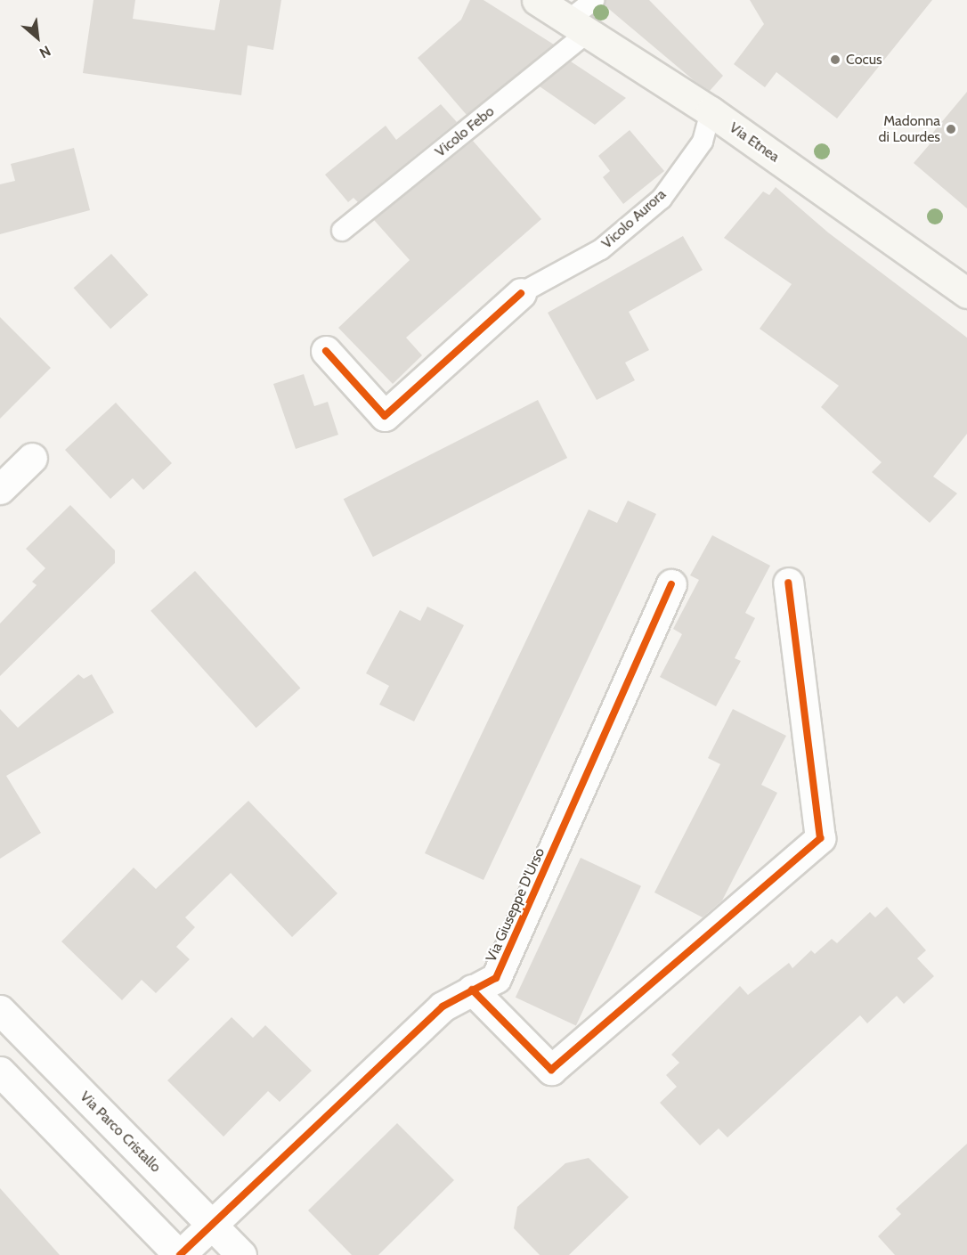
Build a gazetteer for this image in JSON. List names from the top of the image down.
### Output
{
  "streets": {
    "main road": ["Via Etnea"],
    "street": ["Via Giuseppe D'Urso", "Via Parco Cristallo"],
    "lane": ["Vicolo Febo", "Vicolo Aurora"]
  },
  "crossings": [
    ["Vicolo Febo", "Via Etnea"],
    ["Via Etnea", "Vicolo Aurora"],
    ["Via Giuseppe D'Urso", "Via Parco Cristallo"]
  ],
  "places": ["Cocus", "Madonna di Lourdes"],
  "north": "bottom right"
}
